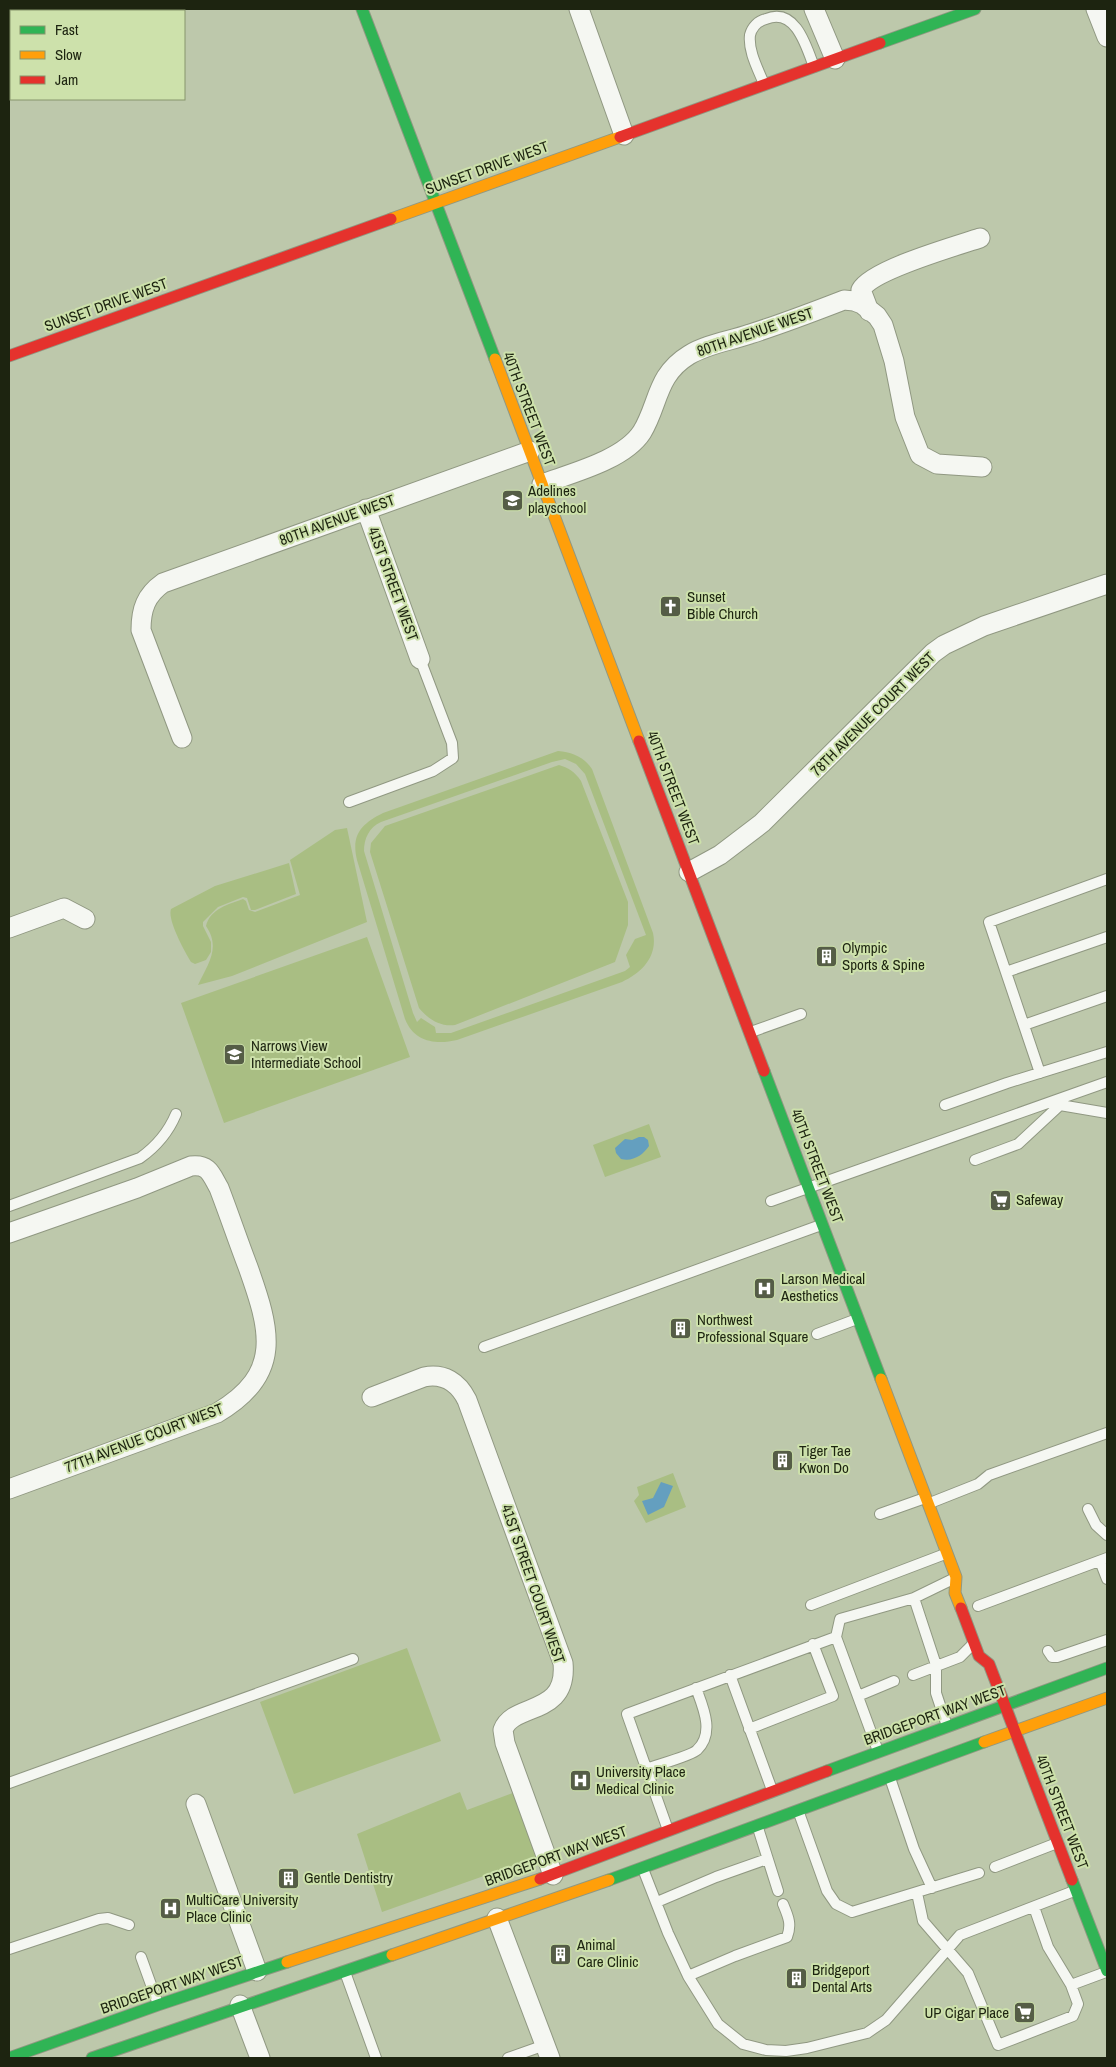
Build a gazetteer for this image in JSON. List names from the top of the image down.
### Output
{
  "streets": {
    "street": [
      "SUNSET DRIVE WEST",
      "80TH AVENUE WEST",
      "40TH STREET WEST",
      "41ST STREET WEST",
      "78TH AVENUE COURT WEST",
      "77TH AVENUE COURT WEST",
      "41ST STREET COURT WEST",
      "BRIDGEPORT WAY WEST"
    ]
  },
  "crossings": [
    ["SUNSET DRIVE WEST", "40TH STREET WEST"],
    ["80TH AVENUE WEST", "40TH STREET WEST"],
    ["80TH AVENUE WEST", "41ST STREET WEST"],
    ["40TH STREET WEST", "78TH AVENUE COURT WEST"],
    ["40TH STREET WEST", "BRIDGEPORT WAY WEST"],
    ["41ST STREET COURT WEST", "BRIDGEPORT WAY WEST"]
  ],
  "places": {
    "school or university": ["Adelines playschool", "Narrows View Intermediate School"],
    "church": ["Sunset Bible Church"],
    "building": [
      "Olympic Sports & Spine",
      "Northwest Professional Square",
      "Tiger Tae Kwon Do",
      "Gentle Dentistry",
      "Animal Care Clinic",
      "Bridgeport Dental Arts"
    ],
    "supermarket": ["Safeway", "UP Cigar Place"],
    "hospital": ["Larson Medical Aesthetics", "University Place Medical Clinic", "MultiCare University Place Clinic"]
  },
  "legend": ["Fast", "Slow", "Jam"]
}
